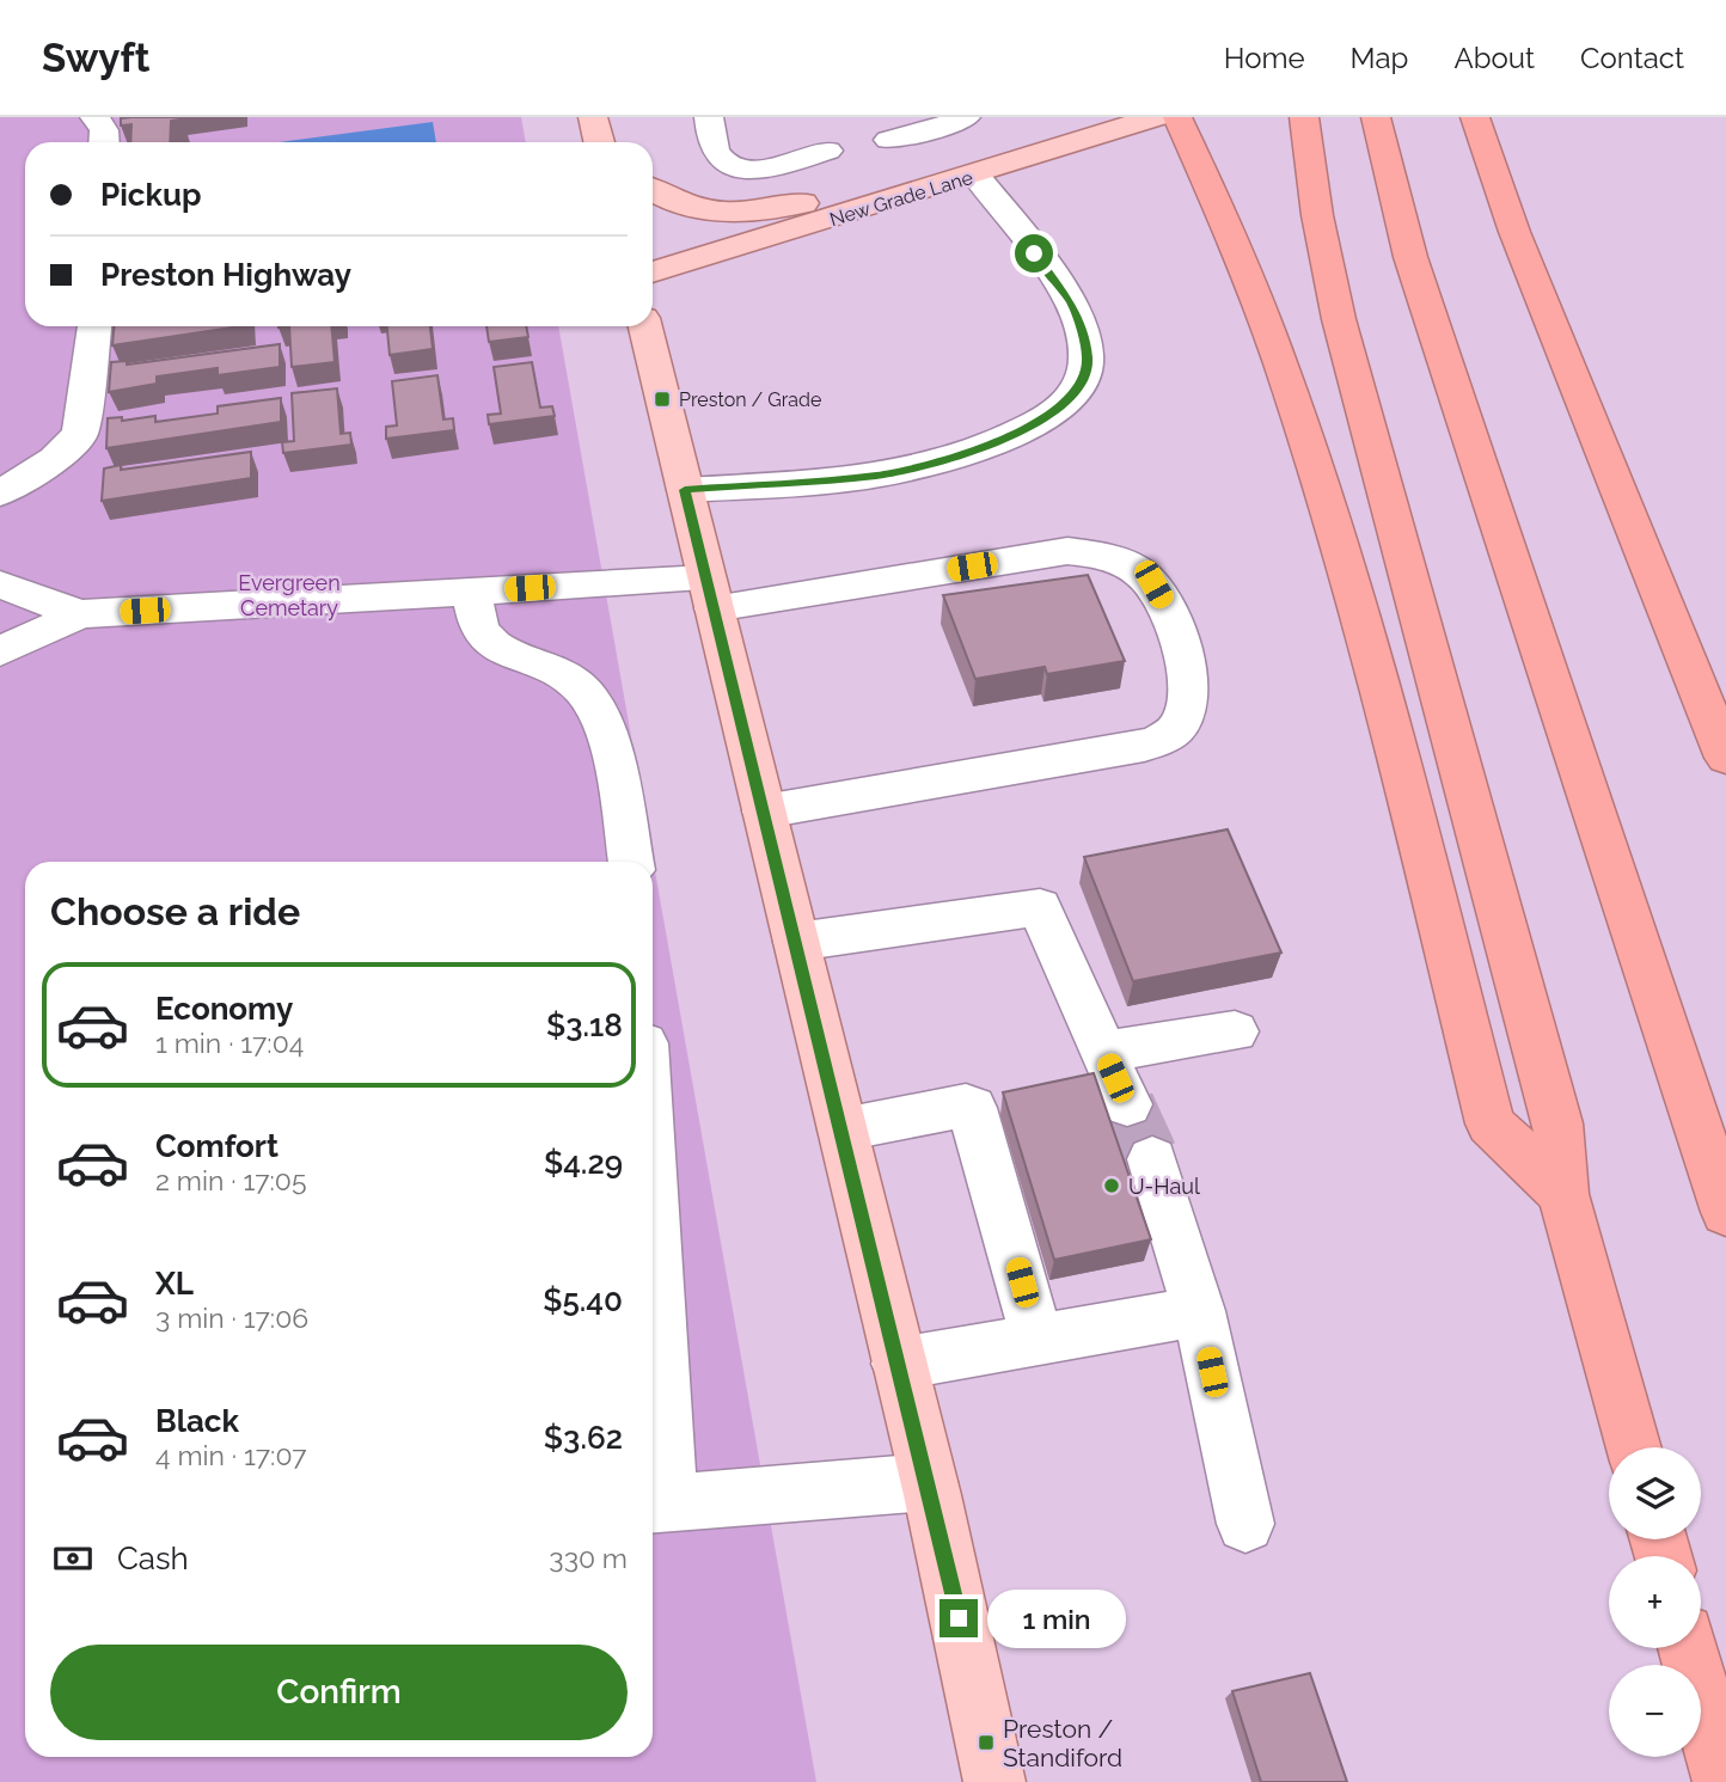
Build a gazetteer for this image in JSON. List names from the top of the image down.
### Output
{
  "streets": {
    "main road": ["New Grade Lane"]
  },
  "parks": ["Evergreen Cemetary"],
  "places": {
    "transit": ["Preston / Grade", "Preston / Standiford"],
    "other": ["U-Haul"]
  },
  "page": {
    "header": "Swyft",
    "nav": [
      "Home",
      "Map",
      "About",
      "Contact"
    ],
    "banner": ["Pickup", "Preston Highway"],
    "heading": "Choose a ride",
    "list": [
      {
        "name": "Economy",
        "note": "1 min · 17:04",
        "value": "$3.18"
      },
      {
        "name": "Comfort",
        "note": "2 min · 17:05",
        "value": "$4.29"
      },
      {
        "name": "XL",
        "note": "3 min · 17:06",
        "value": "$5.40"
      },
      {
        "name": "Black",
        "note": "4 min · 17:07",
        "value": "$3.62"
      }
    ],
    "map_buttons": ["+", "−"],
    "pay": ["Cash", "330 m"],
    "bubble": "1 min",
    "buttons": "Confirm"
  }
}
